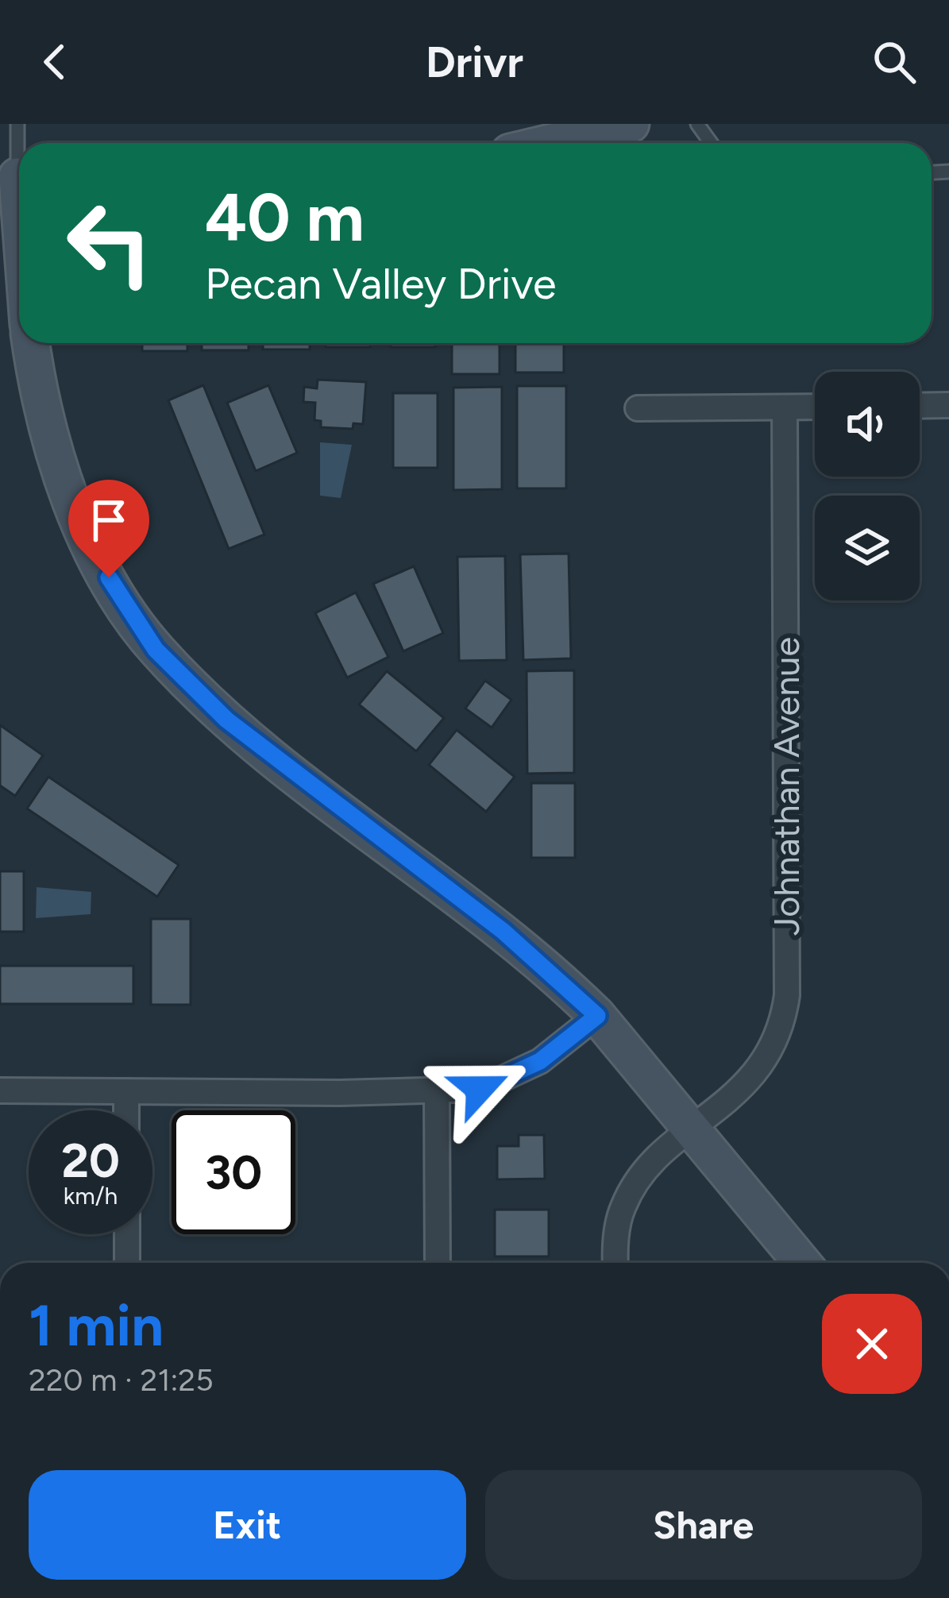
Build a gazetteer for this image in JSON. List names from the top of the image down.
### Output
{
  "streets": {
    "street": ["Johnathan Avenue"]
  },
  "page": {
    "header": "Drivr",
    "turn": ["40 m", "Pecan Valley Drive"],
    "speed": "20 km/h",
    "limit": "30",
    "heading": ["1 min", "220 m · 21:25"],
    "buttons": ["Exit", "Share"]
  }
}
